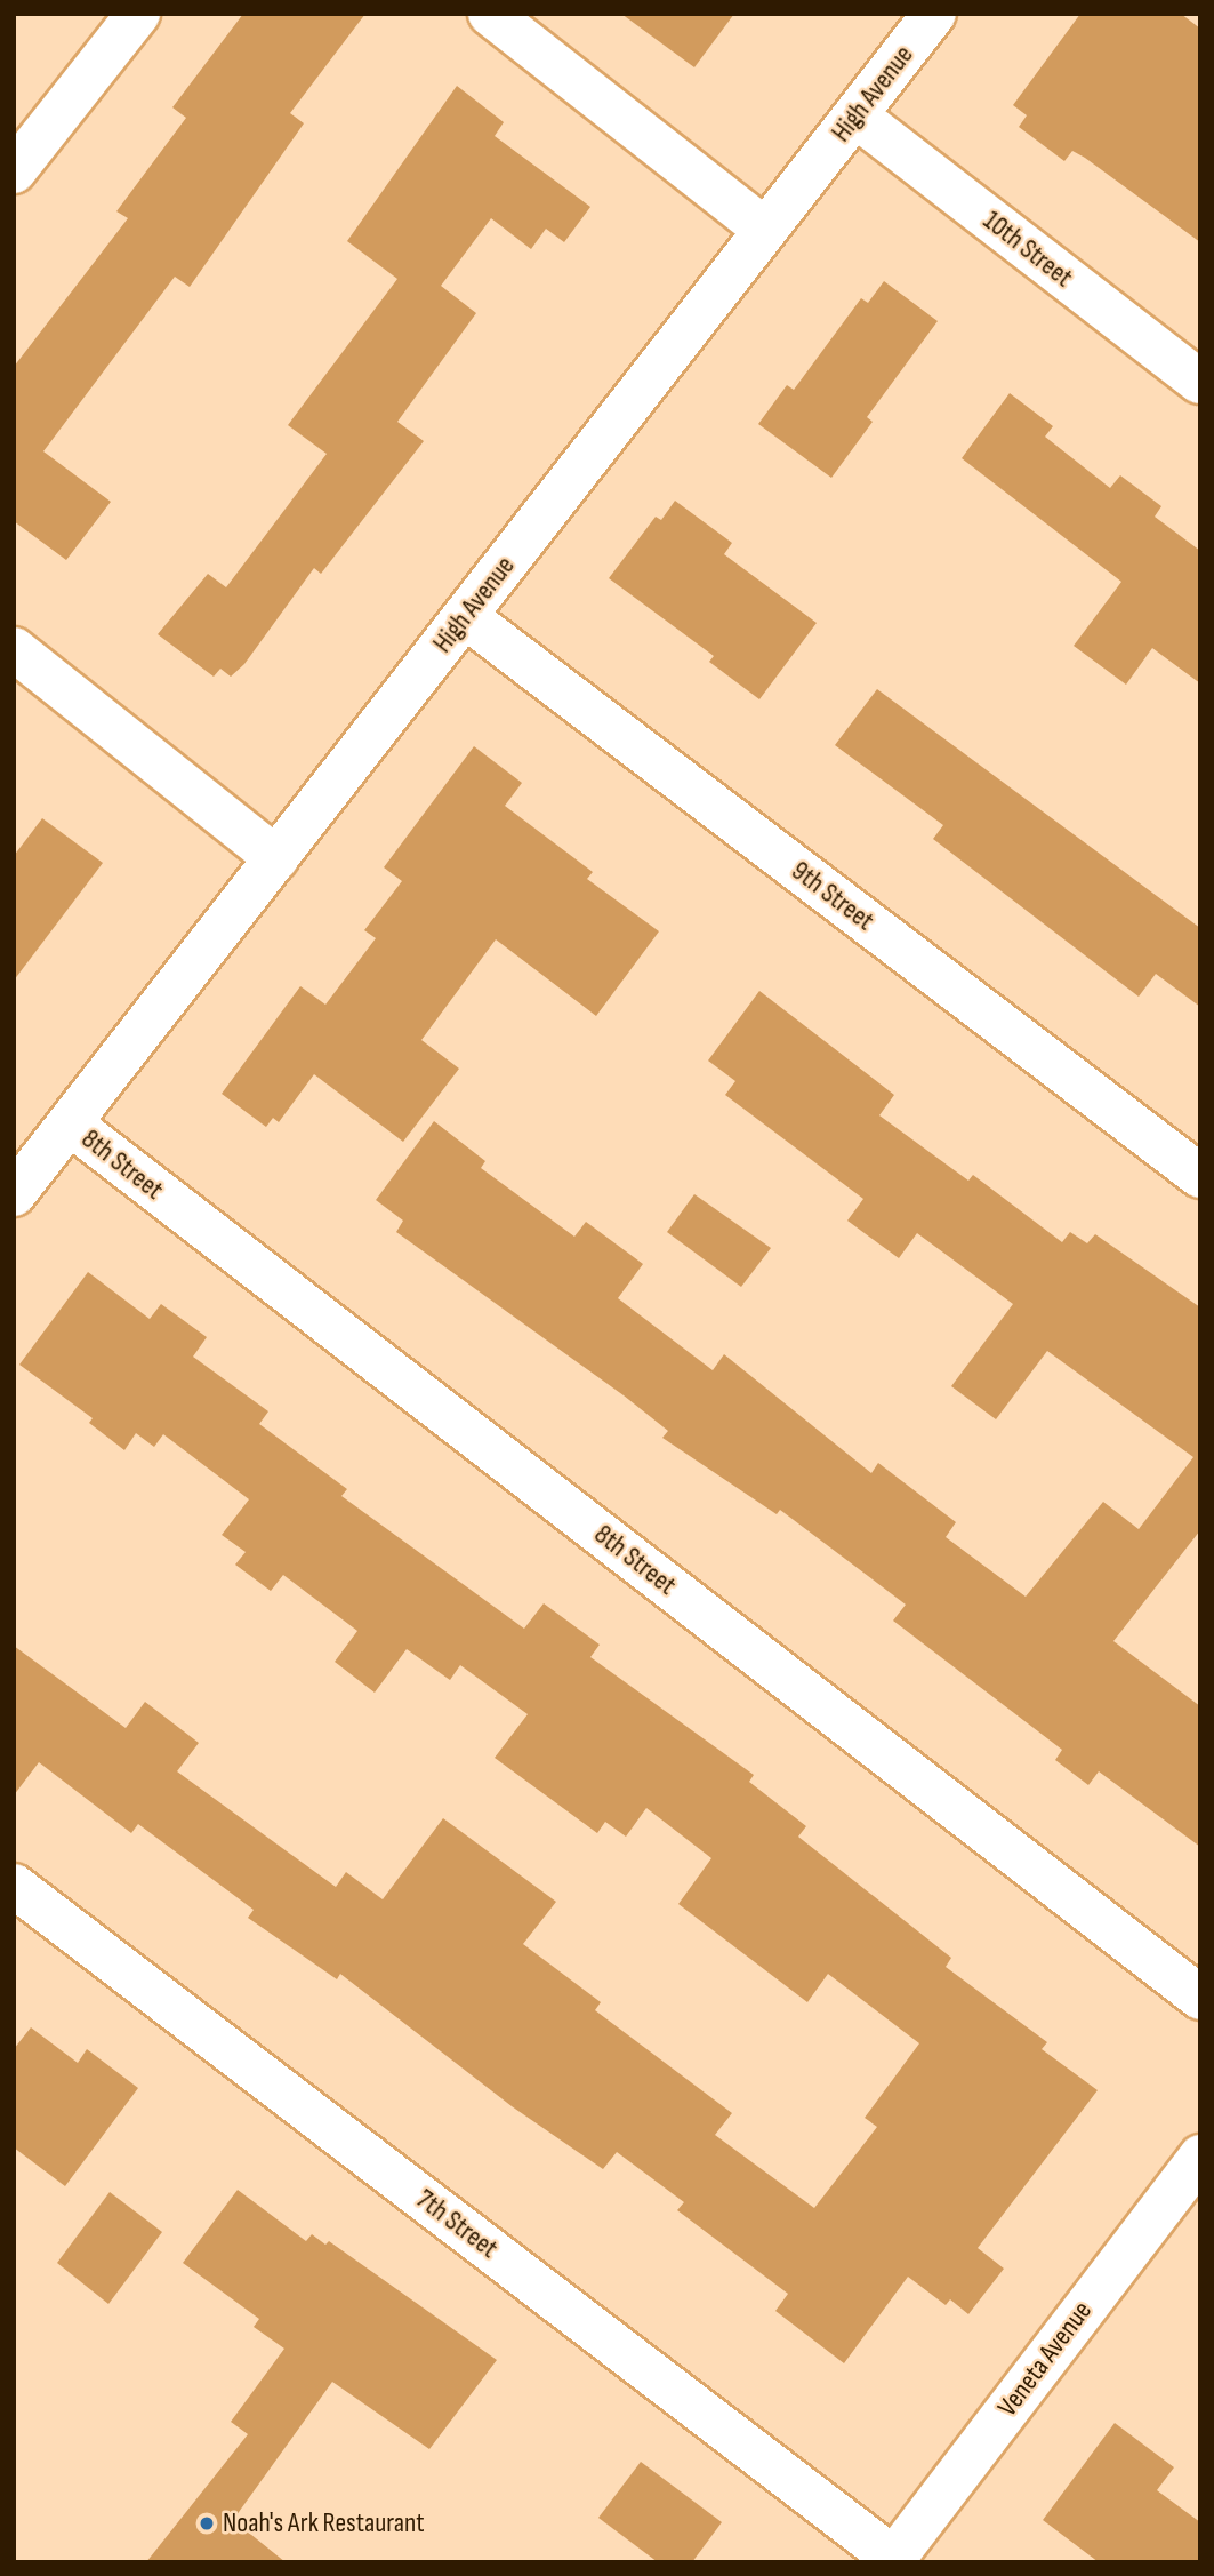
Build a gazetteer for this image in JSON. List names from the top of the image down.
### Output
{
  "streets": {
    "street": [
      "High Avenue",
      "10th Street",
      "9th Street",
      "8th Street",
      "7th Street",
      "Veneta Avenue"
    ]
  },
  "crossings": [
    ["High Avenue", "10th Street"],
    ["High Avenue", "9th Street"],
    ["High Avenue", "8th Street"],
    ["7th Street", "Veneta Avenue"]
  ],
  "places": ["Noah's Ark Restaurant"]
}
